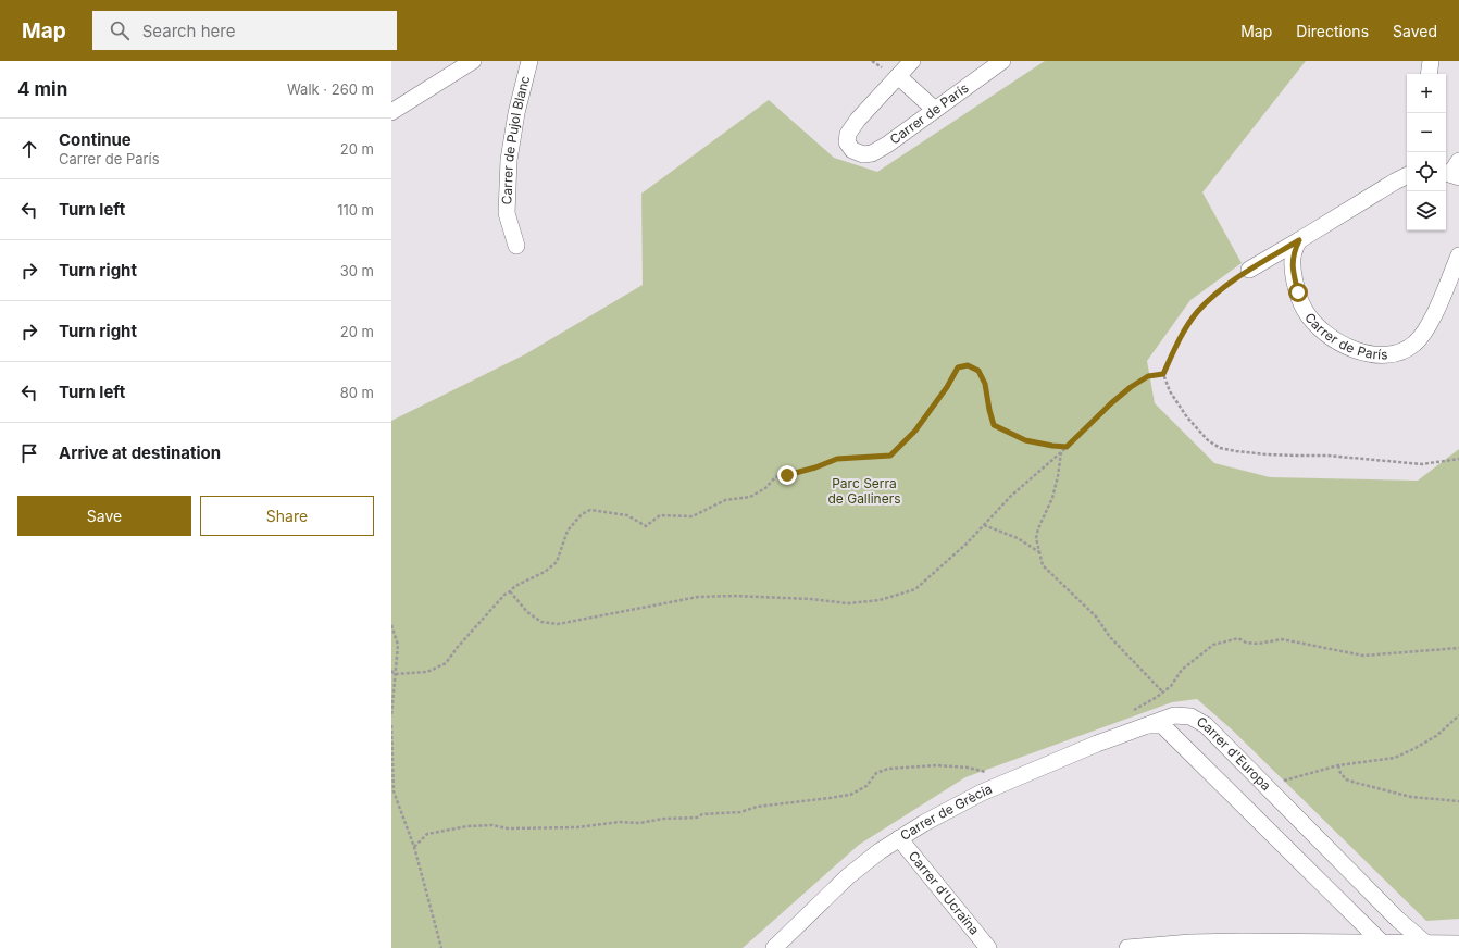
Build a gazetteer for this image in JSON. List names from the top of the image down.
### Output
{
  "streets": {
    "street": [
      "Carrer de París",
      "Carrer de Pujol Blanc",
      "Carrer d'Europa",
      "Carrer de Grècia",
      "Carrer d'Ucraïna"
    ]
  },
  "crossings": [
    ["Carrer d'Europa", "Carrer de Grècia"],
    ["Carrer de Grècia", "Carrer d'Ucraïna"]
  ],
  "parks": ["Parc Serra de Galliners"],
  "page": {
    "header": "Map",
    "search": "Search here",
    "nav": ["Map", "Directions", "Saved"],
    "heading": ["4 min", "Walk · 260 m"],
    "map_buttons": ["+", "−"],
    "list": [
      ["Continue", "Carrer de París", "20 m"],
      ["Turn left", "110 m"],
      ["Turn right", "30 m"],
      ["Turn right", "20 m"],
      ["Turn left", "80 m"],
      "Arrive at destination"
    ],
    "buttons": ["Save", "Share"]
  }
}
